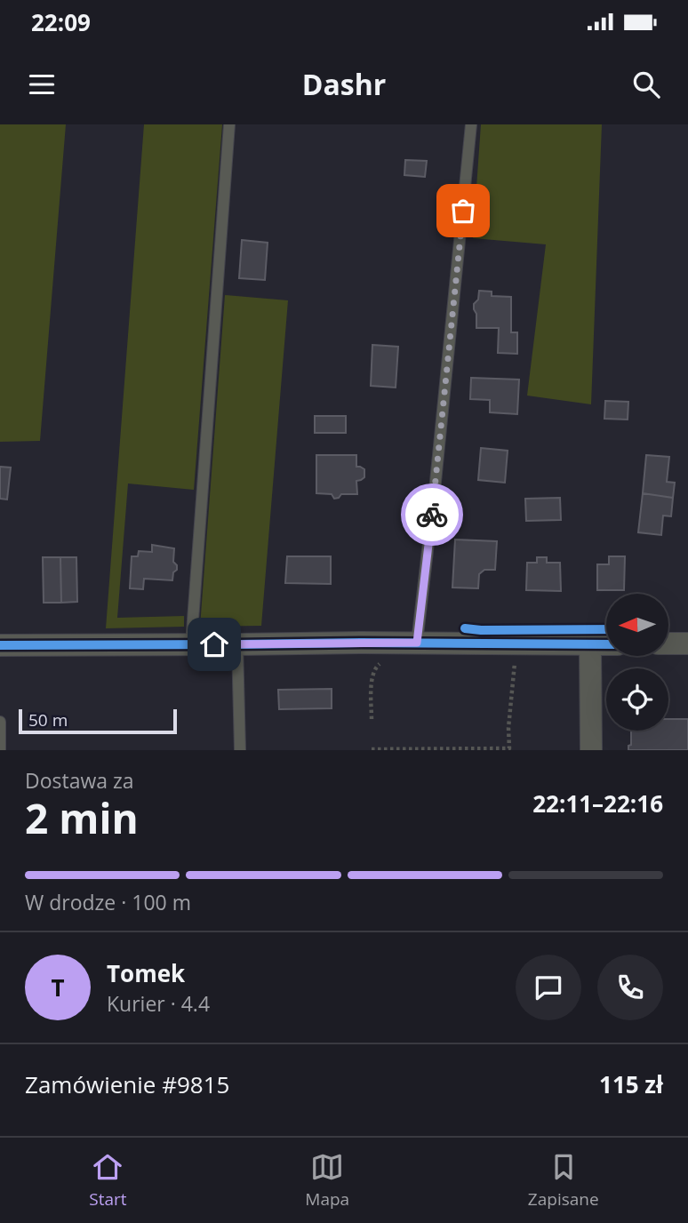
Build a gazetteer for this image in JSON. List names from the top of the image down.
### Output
{
  "scale_bar": "50 m",
  "north": "left",
  "page": {
    "status": "22:09",
    "header": "Dashr",
    "scale": "50 m",
    "heading": ["2 min", "Dostawa za", "22:11–22:16"],
    "panel": [
      "Tomek",
      "Kurier · 4.4",
      "Zamówienie #9815",
      "115 zł"
    ],
    "bar": "W drodze · 100 m",
    "round": "T",
    "tabs": ["Start", "Mapa", "Zapisane"]
  }
}
